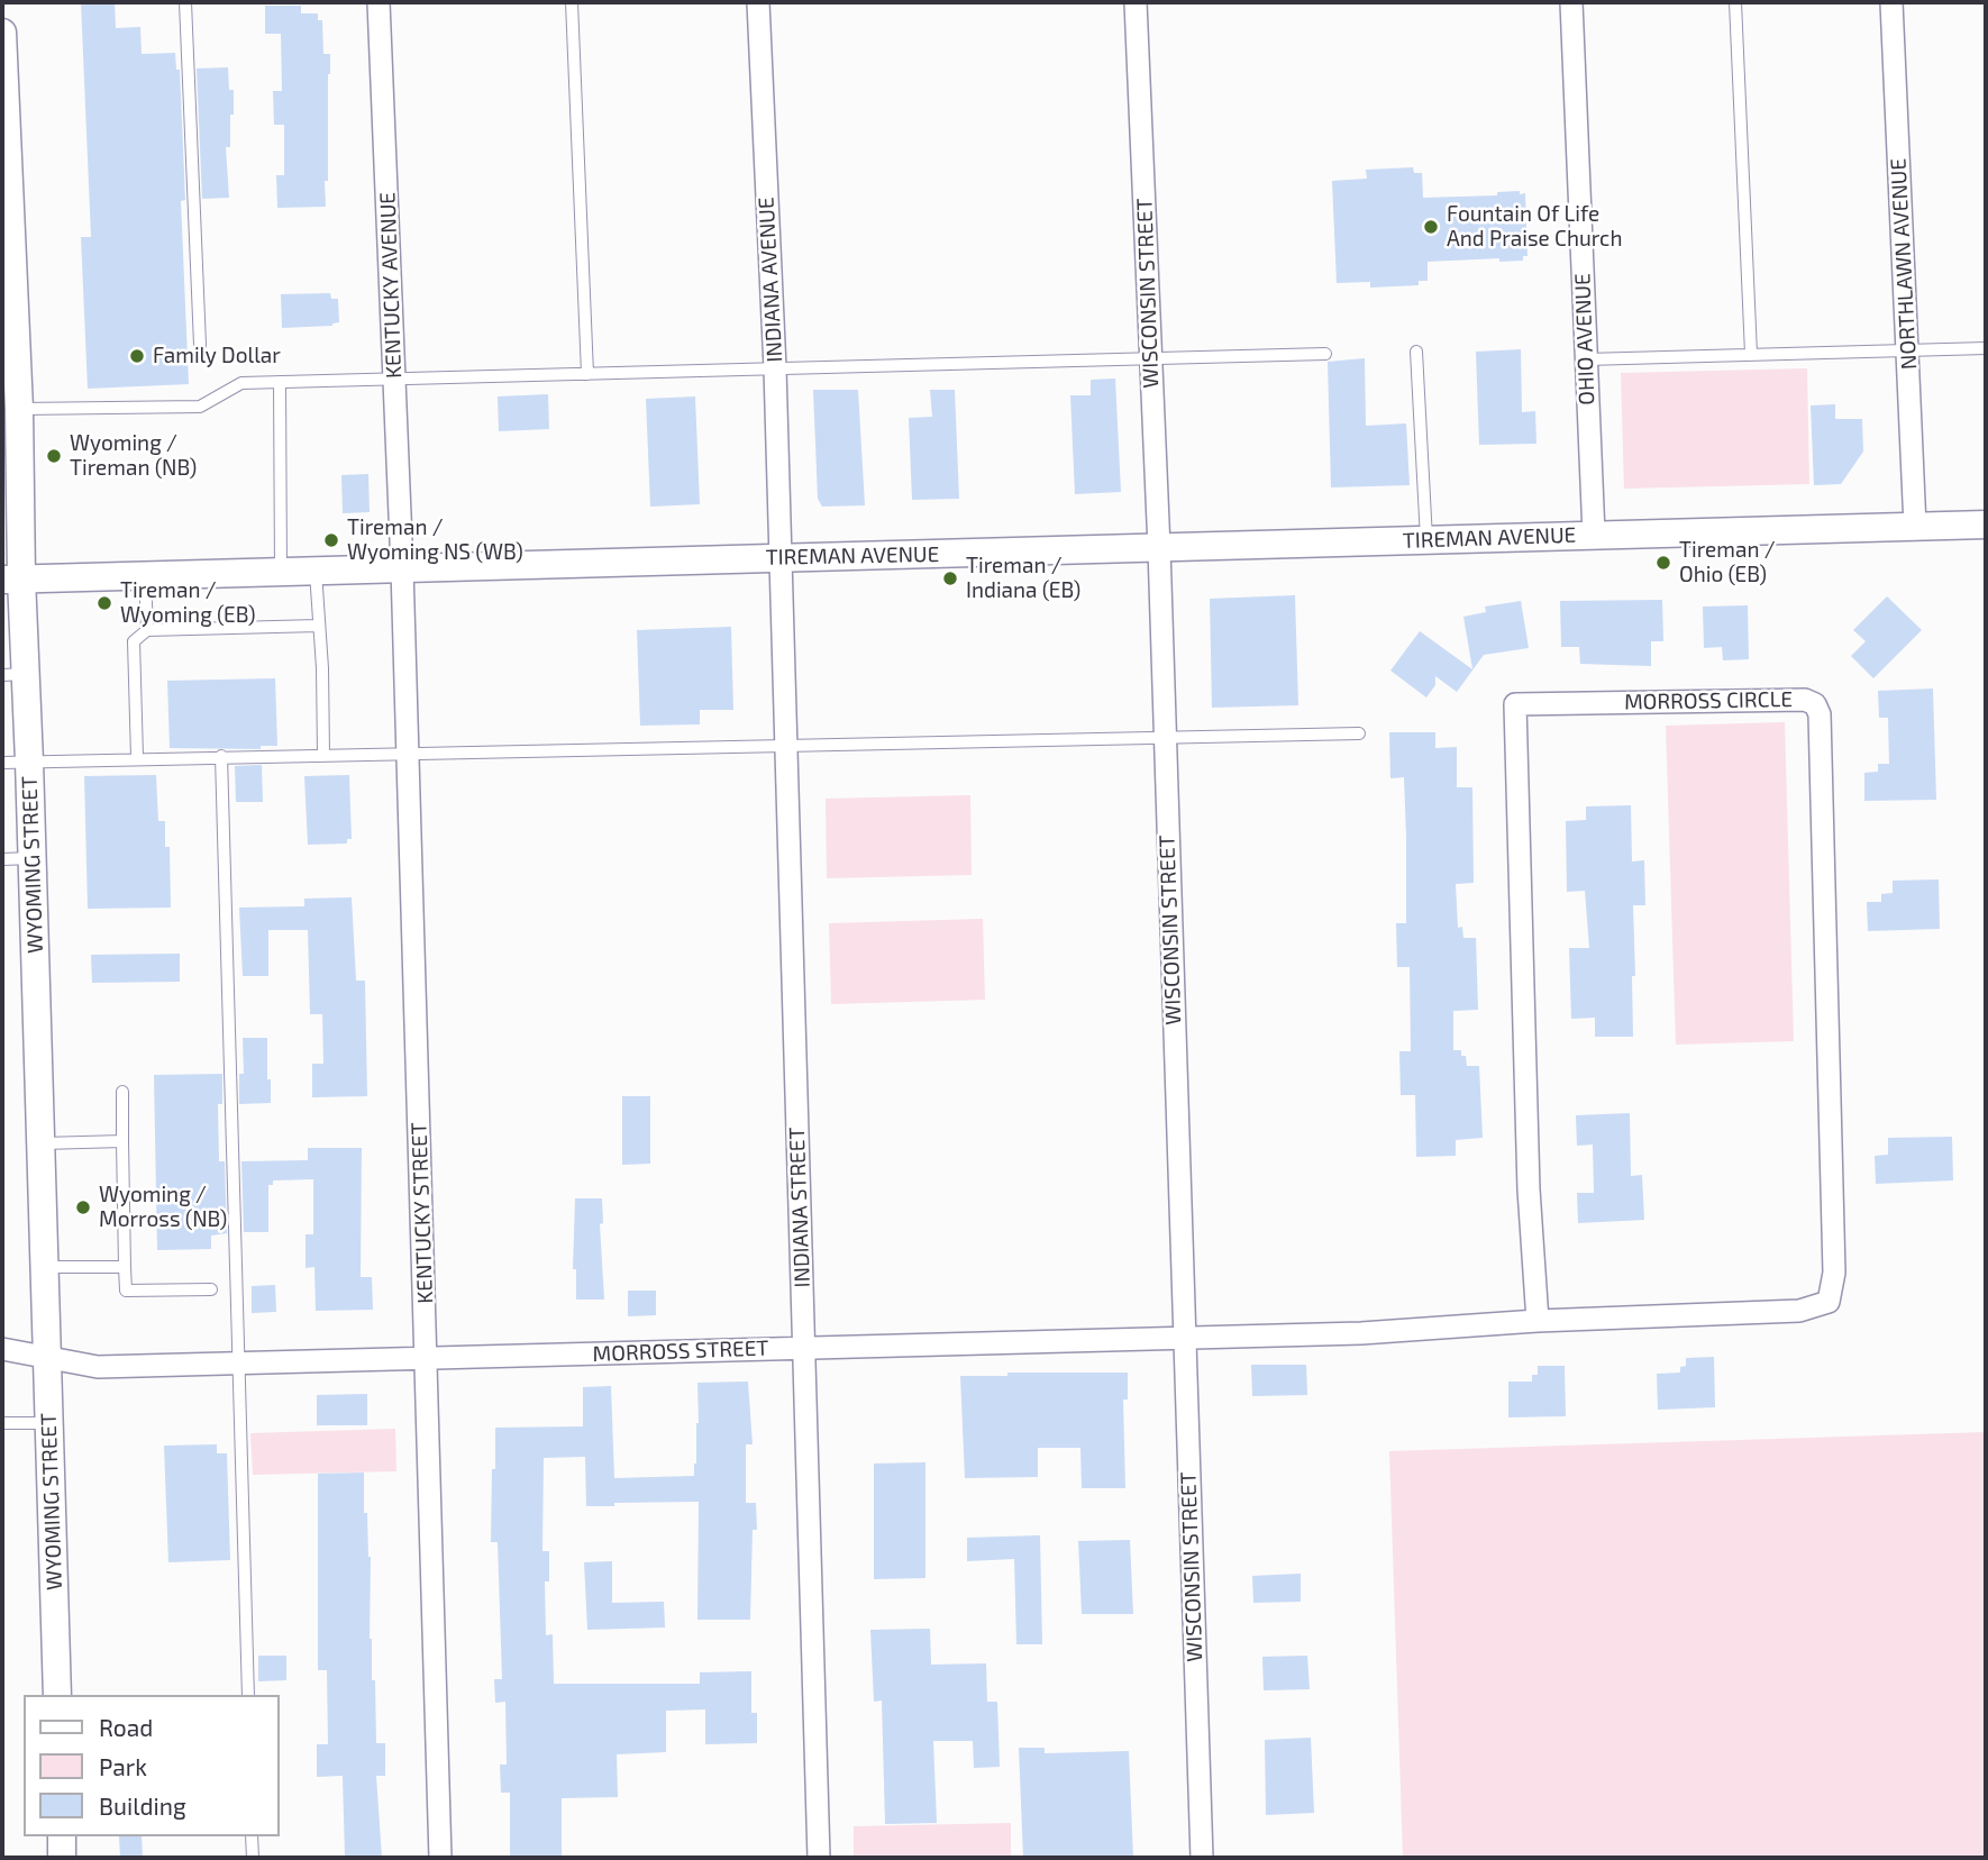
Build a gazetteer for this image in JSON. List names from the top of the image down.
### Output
{
  "streets": {
    "street": [
      "NORTHLAWN AVENUE",
      "INDIANA AVENUE",
      "KENTUCKY AVENUE",
      "WISCONSIN STREET",
      "OHIO AVENUE",
      "TIREMAN AVENUE",
      "MORROSS CIRCLE",
      "WYOMING STREET",
      "INDIANA STREET",
      "KENTUCKY STREET",
      "MORROSS STREET"
    ]
  },
  "crossings": [
    ["NORTHLAWN AVENUE", "TIREMAN AVENUE"],
    ["INDIANA AVENUE", "TIREMAN AVENUE"],
    ["INDIANA AVENUE", "INDIANA STREET"],
    ["KENTUCKY AVENUE", "TIREMAN AVENUE"],
    ["KENTUCKY AVENUE", "KENTUCKY STREET"],
    ["WISCONSIN STREET", "TIREMAN AVENUE"],
    ["WISCONSIN STREET", "MORROSS STREET"],
    ["OHIO AVENUE", "TIREMAN AVENUE"],
    ["TIREMAN AVENUE", "WYOMING STREET"],
    ["TIREMAN AVENUE", "INDIANA STREET"],
    ["TIREMAN AVENUE", "KENTUCKY STREET"],
    ["MORROSS CIRCLE", "MORROSS STREET"],
    ["WYOMING STREET", "MORROSS STREET"],
    ["INDIANA STREET", "MORROSS STREET"],
    ["KENTUCKY STREET", "MORROSS STREET"]
  ],
  "places": [
    "Fountain Of Life And Praise Church",
    "Family Dollar",
    "Wyoming / Tireman (NB)",
    "Tireman / Wyoming NS (WB)",
    "Tireman / Ohio (EB)",
    "Tireman / Indiana (EB)",
    "Tireman / Wyoming (EB)",
    "Wyoming / Morross (NB)"
  ],
  "legend": ["Road", "Park", "Building"]
}
